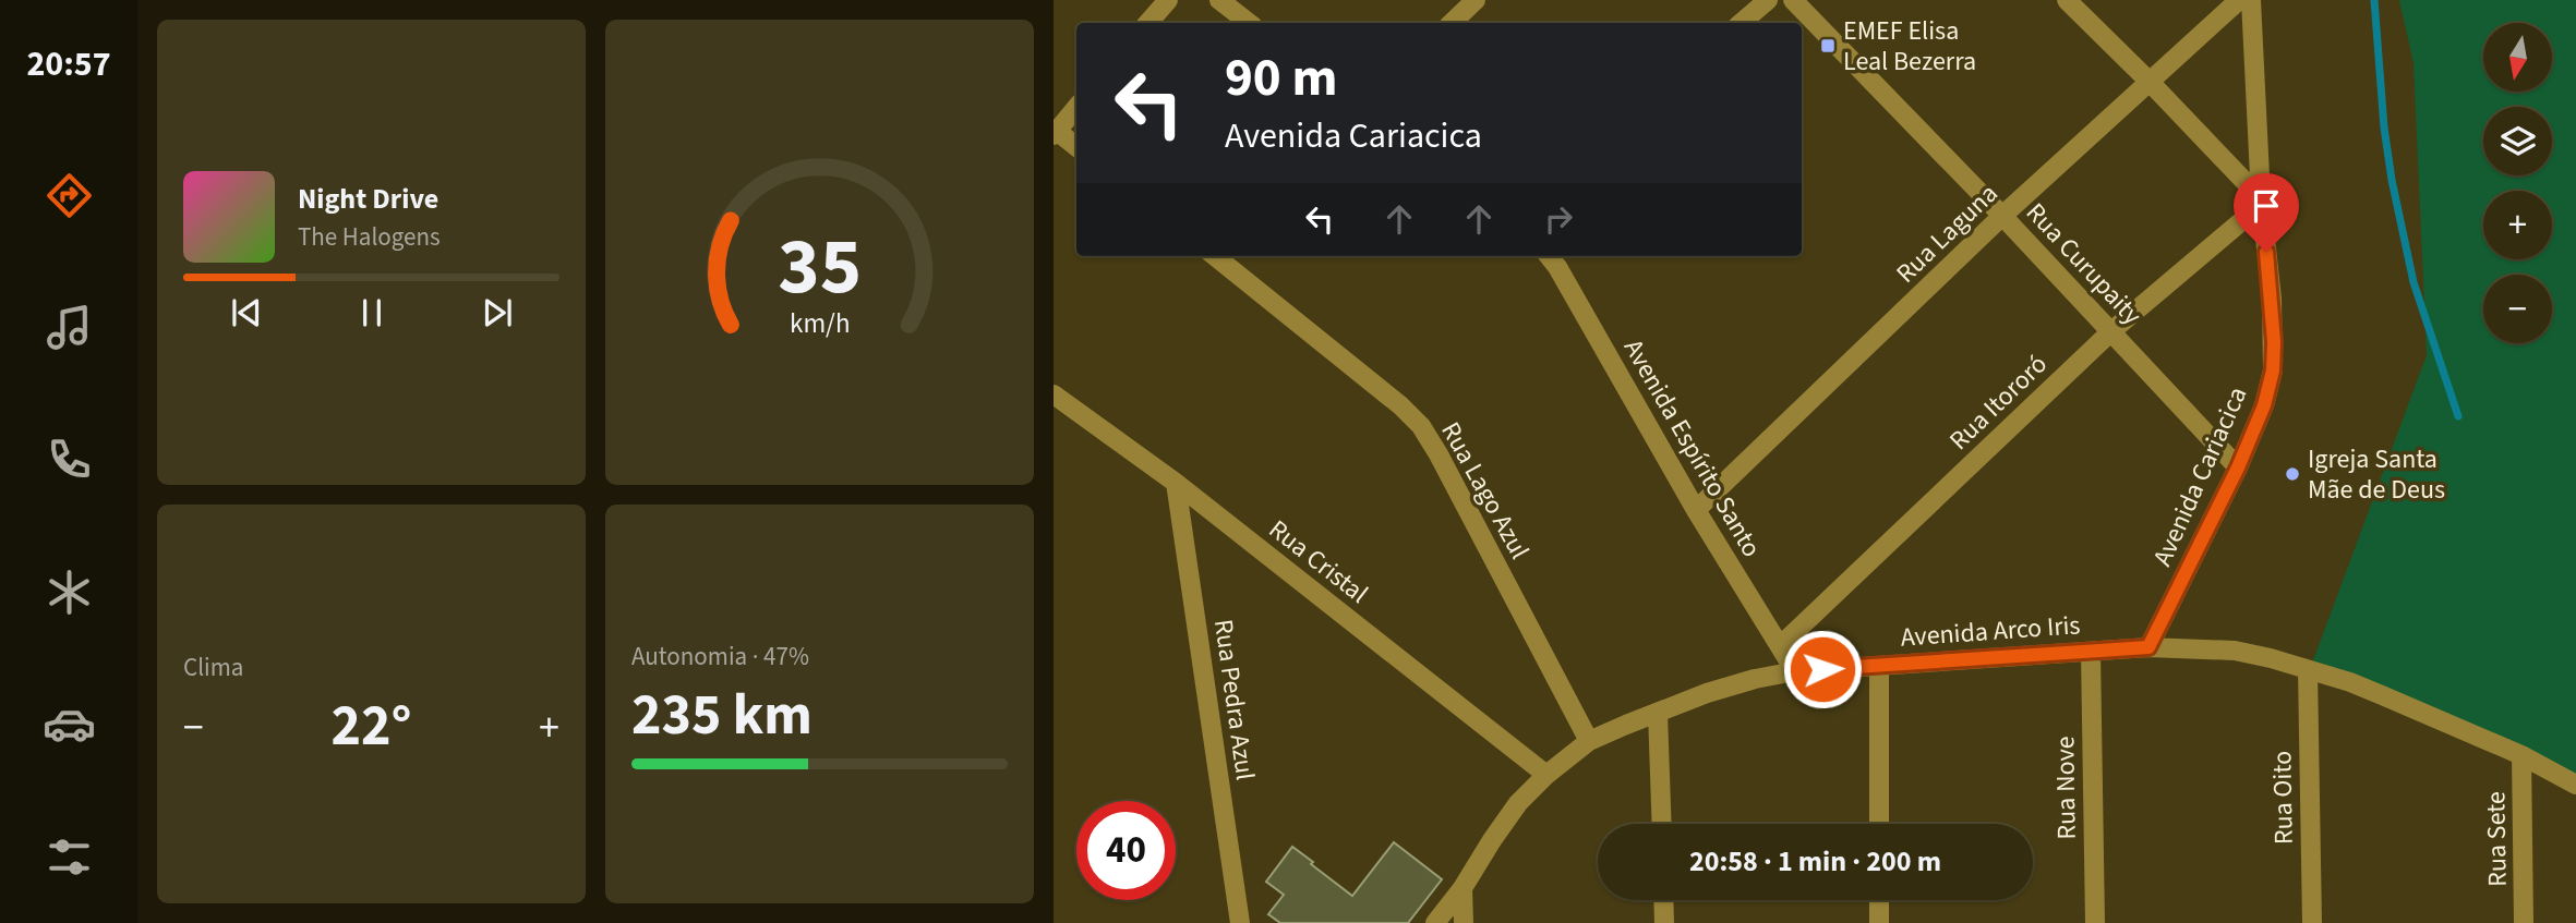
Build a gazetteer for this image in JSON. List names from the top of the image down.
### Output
{
  "streets": {
    "street": [
      "Rua Laguna",
      "Rua Curupaity",
      "Rua Itororó",
      "Avenida Espírito Santo",
      "Avenida Cariacica",
      "Rua Lago Azul",
      "Rua Cristal",
      "Avenida Arco Iris",
      "Rua Pedra Azul",
      "Rua Nove",
      "Rua Oito",
      "Rua Sete"
    ]
  },
  "crossings": [
    ["Rua Laguna", "Rua Curupaity"],
    ["Rua Laguna", "Avenida Espírito Santo"],
    ["Rua Curupaity", "Rua Itororó"],
    ["Rua Curupaity", "Avenida Cariacica"],
    ["Rua Itororó", "Avenida Espírito Santo"],
    ["Rua Itororó", "Avenida Cariacica"],
    ["Avenida Espírito Santo", "Avenida Arco Iris"],
    ["Avenida Cariacica", "Avenida Arco Iris"],
    ["Rua Lago Azul", "Avenida Arco Iris"],
    ["Rua Cristal", "Avenida Arco Iris"],
    ["Rua Cristal", "Rua Pedra Azul"],
    ["Avenida Arco Iris", "Rua Nove"],
    ["Avenida Arco Iris", "Rua Oito"],
    ["Avenida Arco Iris", "Rua Sete"]
  ],
  "places": {
    "transit": ["EMEF Elisa Leal Bezerra"],
    "other": ["Igreja Santa Mãe de Deus"]
  },
  "north": "bottom",
  "page": {
    "tabs": "20:57",
    "map_buttons": ["+", "−"],
    "turn": ["90 m", "Avenida Cariacica"],
    "song": ["Night Drive", "The Halogens"],
    "tile": [
      "Clima",
      ["Autonomia · 47%", "235 km"]
    ],
    "heat": ["−", "22°", "+"],
    "limit": "40",
    "trip": "20:58 · 1 min · 200 m",
    "gauge": ["35", "km/h"]
  }
}
